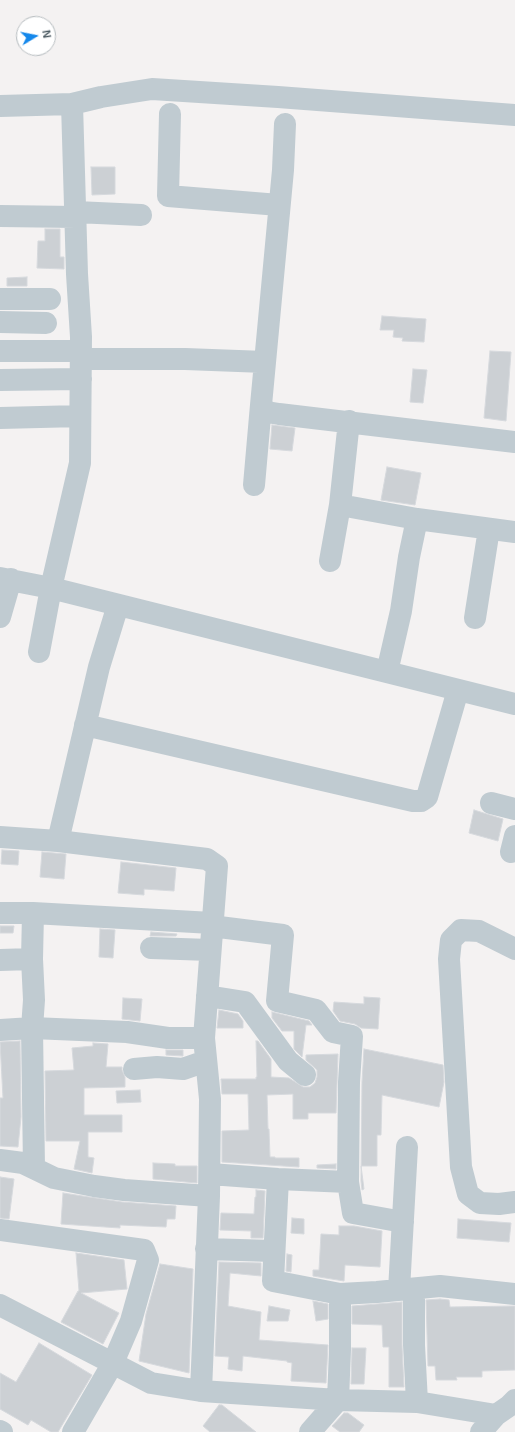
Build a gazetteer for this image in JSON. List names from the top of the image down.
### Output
{
  "north": "right"
}
